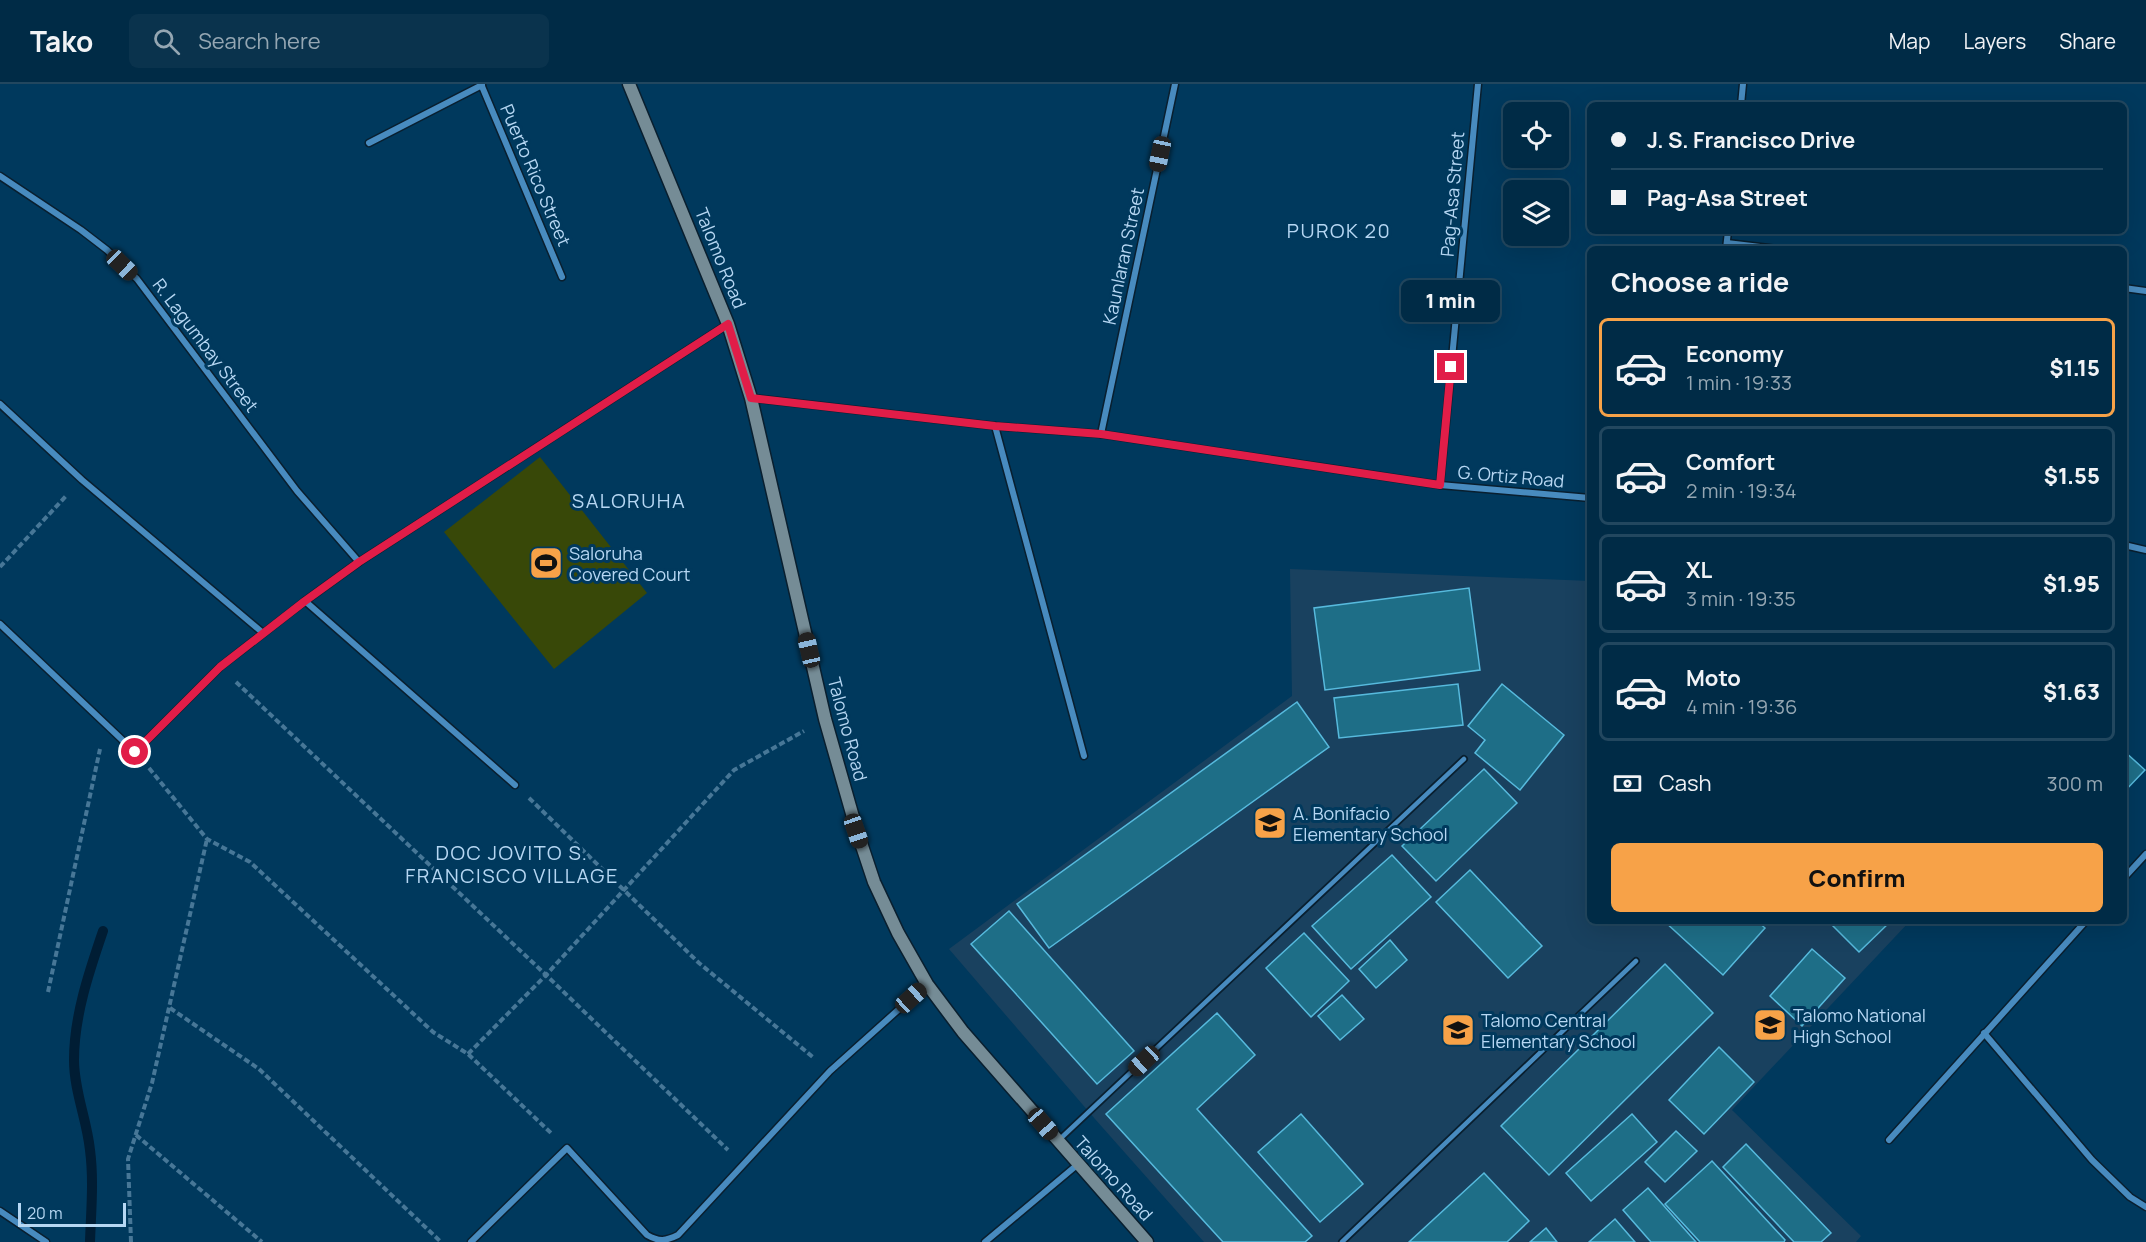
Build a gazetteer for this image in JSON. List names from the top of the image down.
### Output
{
  "streets": {
    "street": [
      "Puerto Rico Street",
      "Pag-Asa Street",
      "Kaunlaran Street",
      "Talomo Road",
      "R. Lagumbay Street",
      "G. Ortiz Road"
    ]
  },
  "crossings": [
    ["Pag-Asa Street", "G. Ortiz Road"],
    ["Kaunlaran Street", "G. Ortiz Road"],
    ["Talomo Road", "G. Ortiz Road"]
  ],
  "districts": ["PUROK 20", "SALORUHA", "DOC JOVITO S. FRANCISCO VILLAGE"],
  "places": {
    "sports": ["Saloruha Covered Court"],
    "school or university": ["A. Bonifacio Elementary School", "Talomo National High School", "Talomo Central Elementary School"]
  },
  "scale_bar": "20 m",
  "page": {
    "header": "Tako",
    "search": "Search here",
    "nav": ["Map", "Layers", "Share"],
    "banner": ["J. S. Francisco Drive", "Pag-Asa Street"],
    "heading": "Choose a ride",
    "bubble": "1 min",
    "list": [
      {
        "name": "Economy",
        "note": "1 min · 19:33",
        "value": "$1.15"
      },
      {
        "name": "Comfort",
        "note": "2 min · 19:34",
        "value": "$1.55"
      },
      {
        "name": "XL",
        "note": "3 min · 19:35",
        "value": "$1.95"
      },
      {
        "name": "Moto",
        "note": "4 min · 19:36",
        "value": "$1.63"
      }
    ],
    "pay": ["Cash", "300 m"],
    "buttons": "Confirm",
    "scale": "20 m"
  }
}
